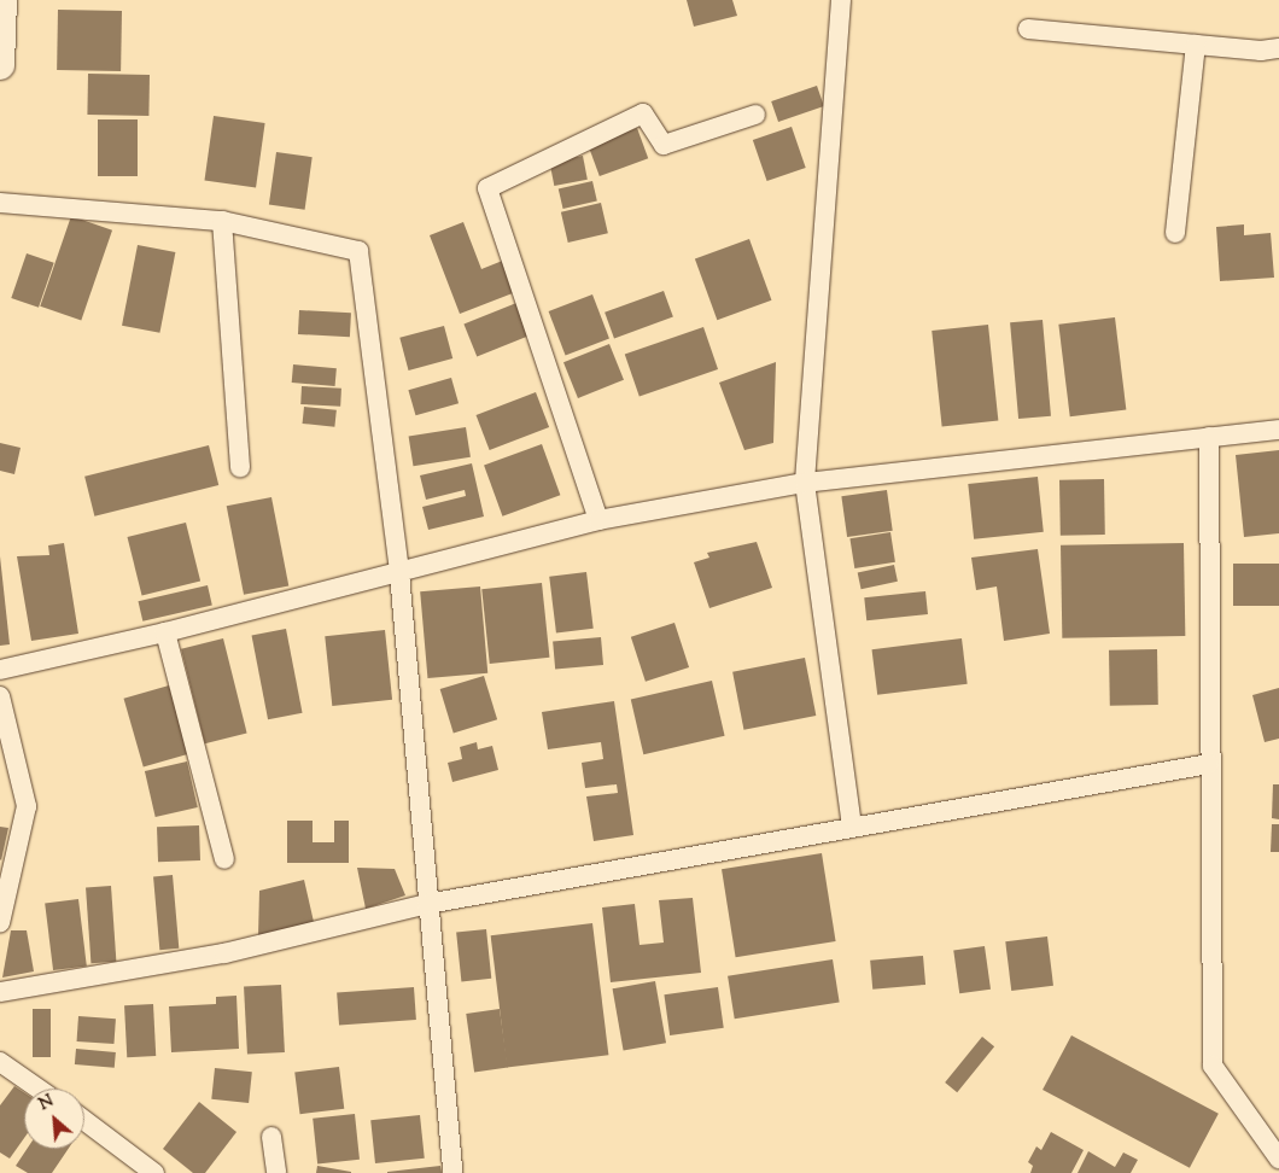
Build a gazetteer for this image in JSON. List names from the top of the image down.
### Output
{
  "north": "top left"
}
